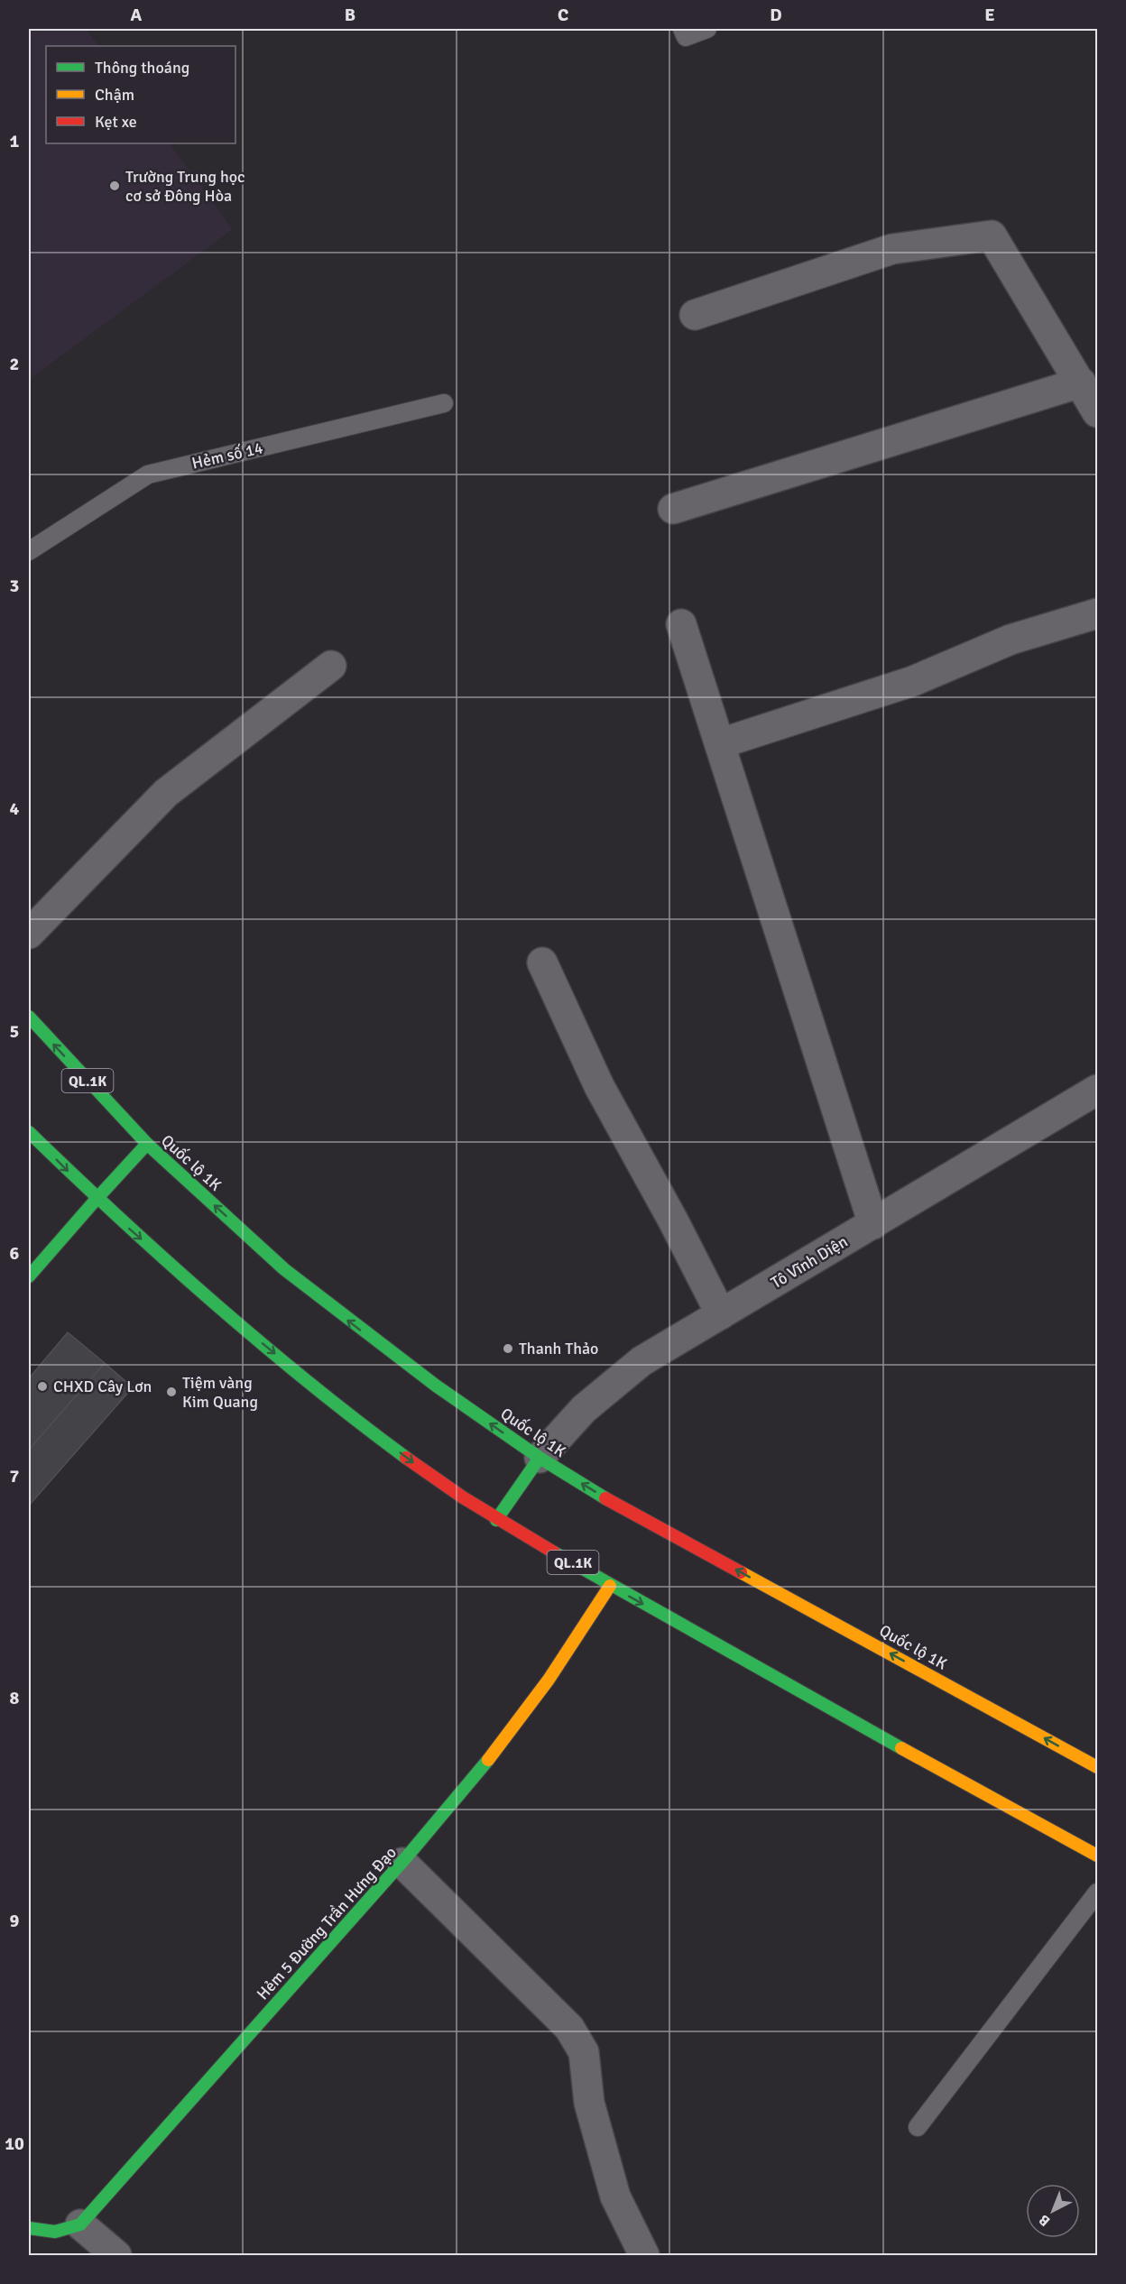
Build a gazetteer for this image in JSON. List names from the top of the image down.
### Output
{
  "streets": {
    "main road": ["QL.1K", "Quốc lộ 1K", "Hẻm 5 Đường Trần Hưng Đạo"],
    "street": ["Tô Vĩnh Diện"],
    "lane": ["Hẻm số 14"]
  },
  "crossings": [
    ["QL.1K", "Hẻm 5 Đường Trần Hưng Đạo"],
    ["Quốc lộ 1K", "Tô Vĩnh Diện"]
  ],
  "places": [
    "Trường Trung học cơ sở Đông Hòa",
    "Thanh Thảo",
    "CHXD Cây Lơn",
    "Tiệm vàng Kim Quang"
  ],
  "legend": ["Thông thoáng", "Chậm", "Kẹt xe"],
  "north": "bottom left",
  "grid": {
    "columns": [
      "A",
      "B",
      "C",
      "D",
      "E"
    ],
    "rows": [
      "1",
      "2",
      "3",
      "4",
      "5",
      "6",
      "7",
      "8",
      "9",
      "10"
    ]
  }
}
